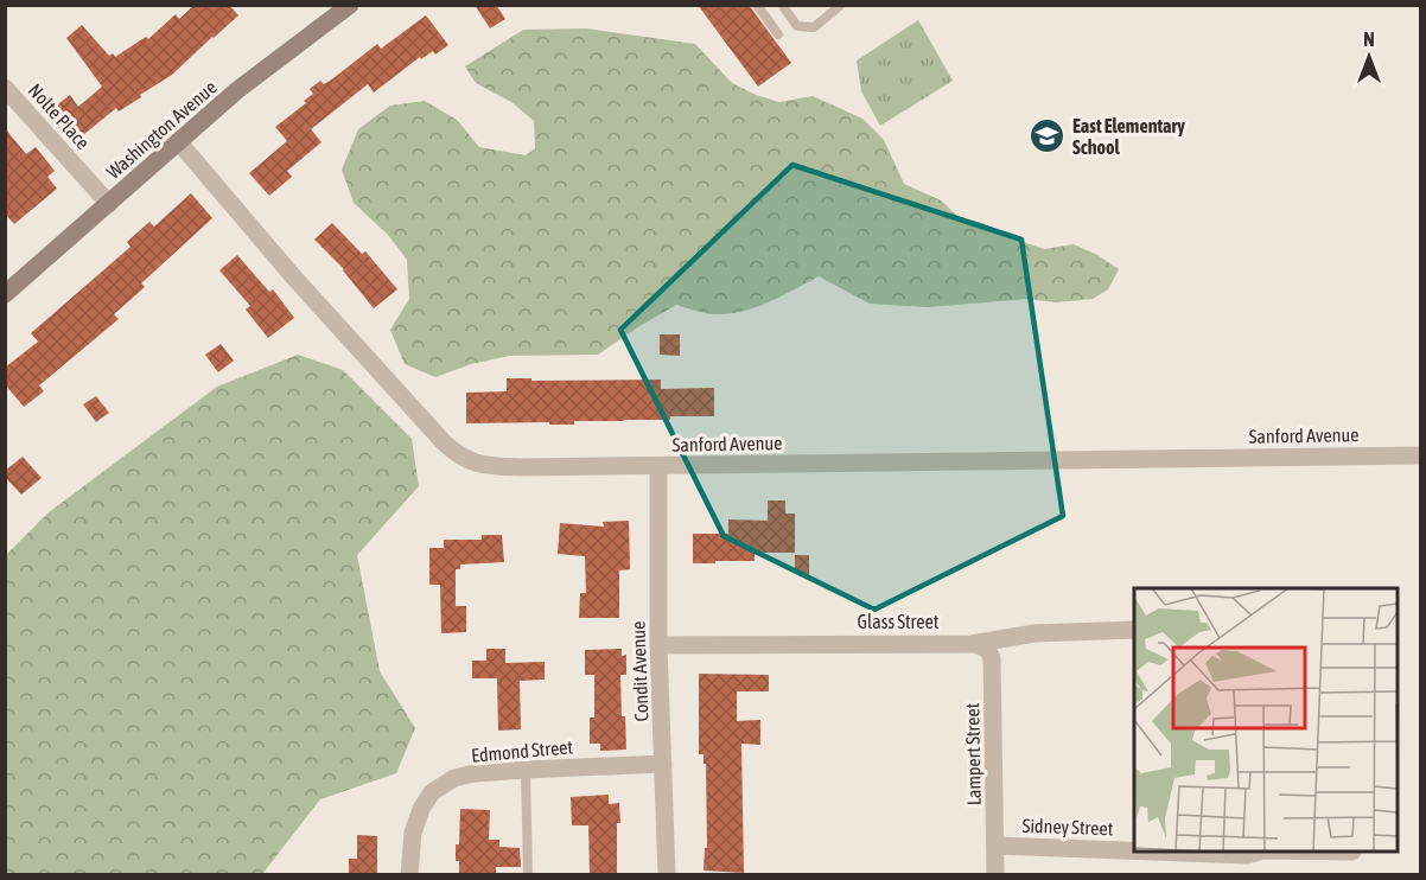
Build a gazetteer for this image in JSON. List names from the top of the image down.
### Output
{
  "streets": {
    "main road": ["Washington Avenue"],
    "street": [
      "Nolte Place",
      "Sanford Avenue",
      "Glass Street",
      "Condit Avenue",
      "Edmond Street",
      "Lampert Street",
      "Sidney Street"
    ]
  },
  "crossings": [
    ["Nolte Place", "Washington Avenue"],
    ["Washington Avenue", "Sanford Avenue"],
    ["Sanford Avenue", "Condit Avenue"],
    ["Glass Street", "Condit Avenue"],
    ["Glass Street", "Lampert Street"],
    ["Condit Avenue", "Edmond Street"],
    ["Lampert Street", "Sidney Street"]
  ],
  "places": {
    "school or university": ["East Elementary School"]
  },
  "north": "top"
}
